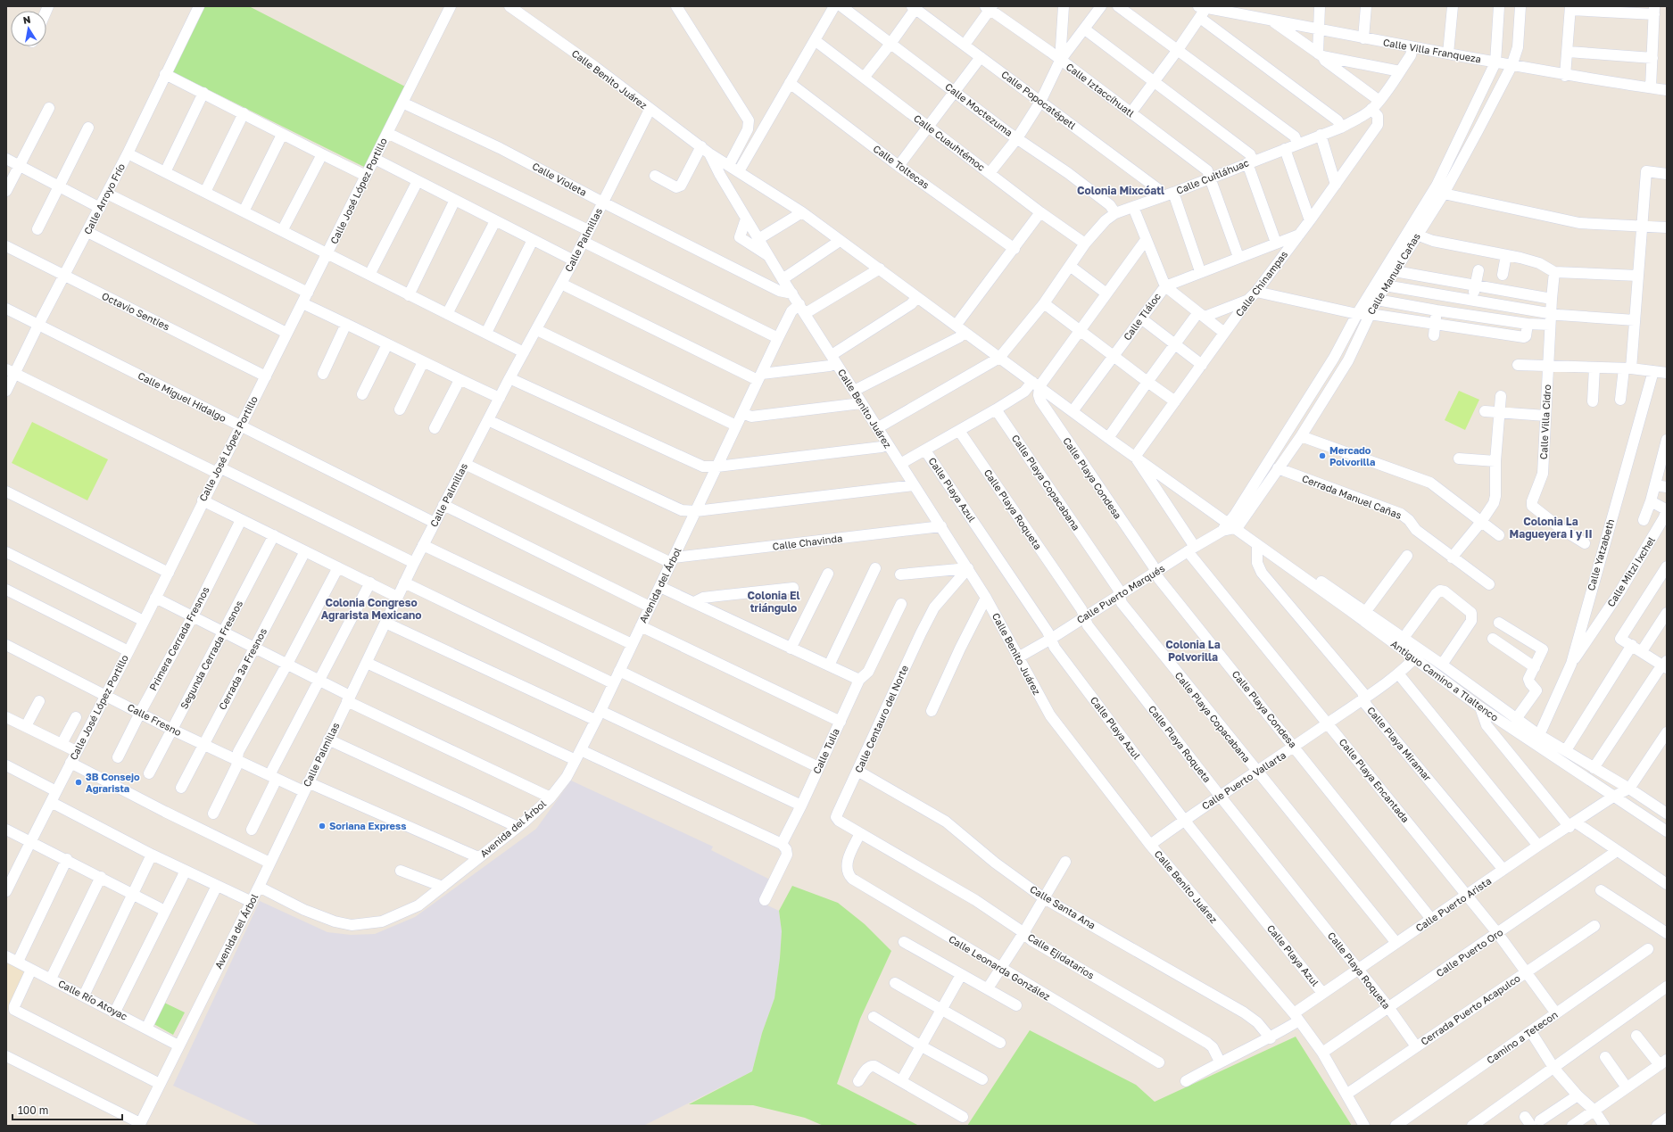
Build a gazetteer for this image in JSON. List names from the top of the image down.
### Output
{
  "streets": {
    "street": [
      "Calle Villa Franqueza",
      "Calle Benito Juárez",
      "Calle Iztaccíhuatl",
      "Calle Popocatépetl",
      "Calle Moctezuma",
      "Calle Cuauhtémoc",
      "Calle Toltecas",
      "Calle Cuitláhuac",
      "Calle Violeta",
      "Calle José López Portillo",
      "Calle Arroyo Frío",
      "Calle Palmillas",
      "Calle Manuel Cañas",
      "Calle Chinampas",
      "Octavio Senties",
      "Calle Tláloc",
      "Calle Miguel Hidalgo",
      "Calle Villa Cidro",
      "Calle Playa Condesa",
      "Calle Playa Copacabana",
      "Calle Playa Azul",
      "Cerrada Manuel Cañas",
      "Calle Playa Roqueta",
      "Calle Chavinda",
      "Calle Yatzabeth",
      "Calle Mitzi Ixchel",
      "Avenida del Árbol",
      "Calle Puerto Marqués",
      "Primera Cerrada Fresnos",
      "Segunda Cerrada Fresnos",
      "Cerrada 3ª Fresnos",
      "Antiguo Camino a Tlaltenco",
      "Calle Centauro del Norte",
      "Calle Fresno",
      "Calle Playa Miramar",
      "Calle Tulia",
      "Calle Puerto Vallarta",
      "Calle Playa Encantada",
      "Calle Puerto Arista",
      "Calle Santa Ana",
      "Calle Puerto Oro",
      "Calle Ejidatarios",
      "Calle Leonarda González",
      "Calle Río Atoyac",
      "Cerrada Puerto Acapulco",
      "Camino a Tetecon"
    ]
  },
  "crossings": [
    ["Calle Villa Franqueza", "Calle Cuitláhuac"],
    ["Calle Villa Franqueza", "Calle Manuel Cañas"],
    ["Calle Benito Juárez", "Calle Cuitláhuac"],
    ["Calle Benito Juárez", "Calle Violeta"],
    ["Calle Benito Juárez", "Calle Palmillas"],
    ["Calle Benito Juárez", "Calle Manuel Cañas"],
    ["Calle Benito Juárez", "Calle Chinampas"],
    ["Calle Benito Juárez", "Calle Tláloc"],
    ["Calle Benito Juárez", "Calle Playa Condesa"],
    ["Calle Benito Juárez", "Calle Chavinda"],
    ["Calle Benito Juárez", "Avenida del Árbol"],
    ["Calle Benito Juárez", "Calle Puerto Marqués"],
    ["Calle Benito Juárez", "Antiguo Camino a Tlaltenco"],
    ["Calle Benito Juárez", "Calle Centauro del Norte"],
    ["Calle Benito Juárez", "Calle Puerto Vallarta"],
    ["Calle Benito Juárez", "Calle Playa Encantada"],
    ["Calle Benito Juárez", "Calle Puerto Arista"],
    ["Calle Benito Juárez", "Calle Puerto Oro"],
    ["Calle Benito Juárez", "Cerrada Puerto Acapulco"],
    ["Calle Iztaccíhuatl", "Calle Cuitláhuac"],
    ["Calle Iztaccíhuatl", "Calle Tláloc"],
    ["Calle Popocatépetl", "Calle Cuitláhuac"],
    ["Calle Moctezuma", "Calle Cuitláhuac"],
    ["Calle Cuauhtémoc", "Calle Cuitláhuac"],
    ["Calle Cuitláhuac", "Calle Chinampas"],
    ["Calle Violeta", "Calle José López Portillo"],
    ["Calle Violeta", "Calle Palmillas"],
    ["Calle José López Portillo", "Octavio Senties"],
    ["Calle José López Portillo", "Calle Miguel Hidalgo"],
    ["Calle José López Portillo", "Calle Fresno"],
    ["Calle Arroyo Frío", "Octavio Senties"],
    ["Calle Arroyo Frío", "Calle Miguel Hidalgo"],
    ["Calle Palmillas", "Calle Miguel Hidalgo"],
    ["Calle Palmillas", "Avenida del Árbol"],
    ["Calle Palmillas", "Calle Fresno"],
    ["Calle Manuel Cañas", "Cerrada Manuel Cañas"],
    ["Calle Manuel Cañas", "Calle Puerto Marqués"],
    ["Calle Manuel Cañas", "Antiguo Camino a Tlaltenco"],
    ["Calle Chinampas", "Calle Tláloc"],
    ["Calle Chinampas", "Calle Playa Encantada"],
    ["Calle Playa Condesa", "Calle Puerto Marqués"],
    ["Calle Playa Condesa", "Calle Puerto Vallarta"],
    ["Calle Playa Condesa", "Calle Puerto Arista"],
    ["Calle Playa Copacabana", "Calle Puerto Marqués"],
    ["Calle Playa Copacabana", "Calle Puerto Vallarta"],
    ["Calle Playa Copacabana", "Calle Puerto Arista"],
    ["Calle Playa Azul", "Calle Puerto Marqués"],
    ["Calle Playa Azul", "Calle Puerto Vallarta"],
    ["Calle Playa Azul", "Calle Puerto Arista"],
    ["Calle Playa Roqueta", "Calle Puerto Marqués"],
    ["Calle Playa Roqueta", "Calle Puerto Vallarta"],
    ["Calle Playa Roqueta", "Calle Puerto Arista"],
    ["Calle Playa Roqueta", "Calle Puerto Oro"],
    ["Calle Playa Roqueta", "Cerrada Puerto Acapulco"],
    ["Calle Chavinda", "Avenida del Árbol"],
    ["Calle Yatzabeth", "Calle Mitzi Ixchel"],
    ["Avenida del Árbol", "Calle Fresno"],
    ["Avenida del Árbol", "Calle Río Atoyac"],
    ["Calle Puerto Marqués", "Antiguo Camino a Tlaltenco"],
    ["Calle Puerto Marqués", "Calle Playa Encantada"],
    ["Primera Cerrada Fresnos", "Calle Fresno"],
    ["Segunda Cerrada Fresnos", "Calle Fresno"],
    ["Cerrada 3ª Fresnos", "Calle Fresno"],
    ["Antiguo Camino a Tlaltenco", "Calle Playa Miramar"],
    ["Antiguo Camino a Tlaltenco", "Calle Puerto Vallarta"],
    ["Antiguo Camino a Tlaltenco", "Calle Puerto Arista"],
    ["Calle Centauro del Norte", "Calle Santa Ana"],
    ["Calle Centauro del Norte", "Calle Ejidatarios"],
    ["Calle Centauro del Norte", "Calle Leonarda González"],
    ["Calle Playa Miramar", "Calle Puerto Vallarta"],
    ["Calle Playa Miramar", "Calle Puerto Arista"],
    ["Calle Puerto Vallarta", "Calle Playa Encantada"],
    ["Calle Playa Encantada", "Calle Puerto Arista"],
    ["Calle Playa Encantada", "Calle Puerto Oro"],
    ["Calle Playa Encantada", "Cerrada Puerto Acapulco"],
    ["Calle Playa Encantada", "Camino a Tetecon"],
    ["Calle Ejidatarios", "Calle Leonarda González"]
  ],
  "districts": [
    "Colonia Mixcóatl",
    "Colonia La Magueyera I y II",
    "Colonia El triángulo",
    "Colonia Congreso Agrarista Mexicano",
    "Colonia La Polvorilla"
  ],
  "places": ["Mercado Polvorilla", "3B Consejo Agrarista", "Soriana Express"],
  "scale_bar": "100 m",
  "north": "top"
}
